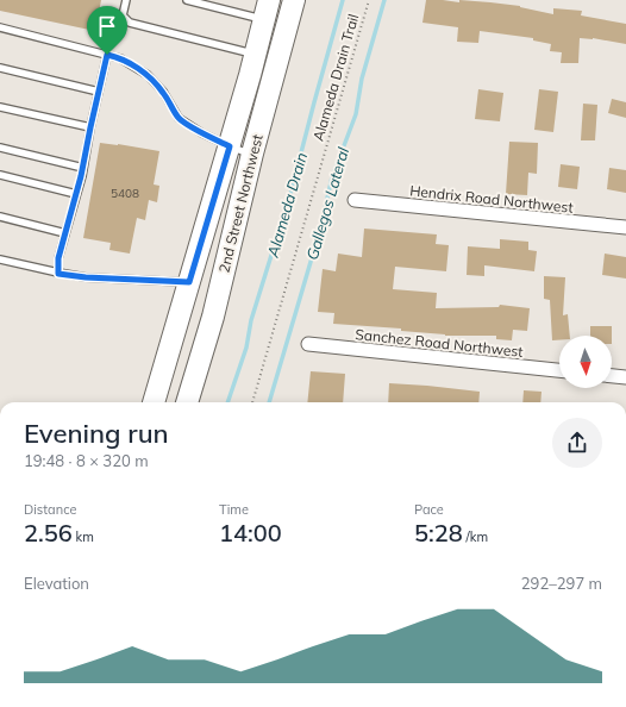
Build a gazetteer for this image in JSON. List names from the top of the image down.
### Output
{
  "streets": {
    "main road": ["2nd Street Northwest"],
    "street": ["Hendrix Road Northwest", "Sanchez Road Northwest"],
    "path": ["Alameda Drain Trail"]
  },
  "water": ["Gallegos Lateral", "Alameda Drain"],
  "house_numbers": ["5408"],
  "north": "bottom",
  "page": {
    "heading": ["Evening run", "19:48 · 8 × 320 m"],
    "stats": [
      ["Distance", "2.56 km"],
      ["Time", "14:00"],
      ["Pace", "5:28 /km"]
    ],
    "chart": ["Elevation", "292–297 m"]
  }
}
